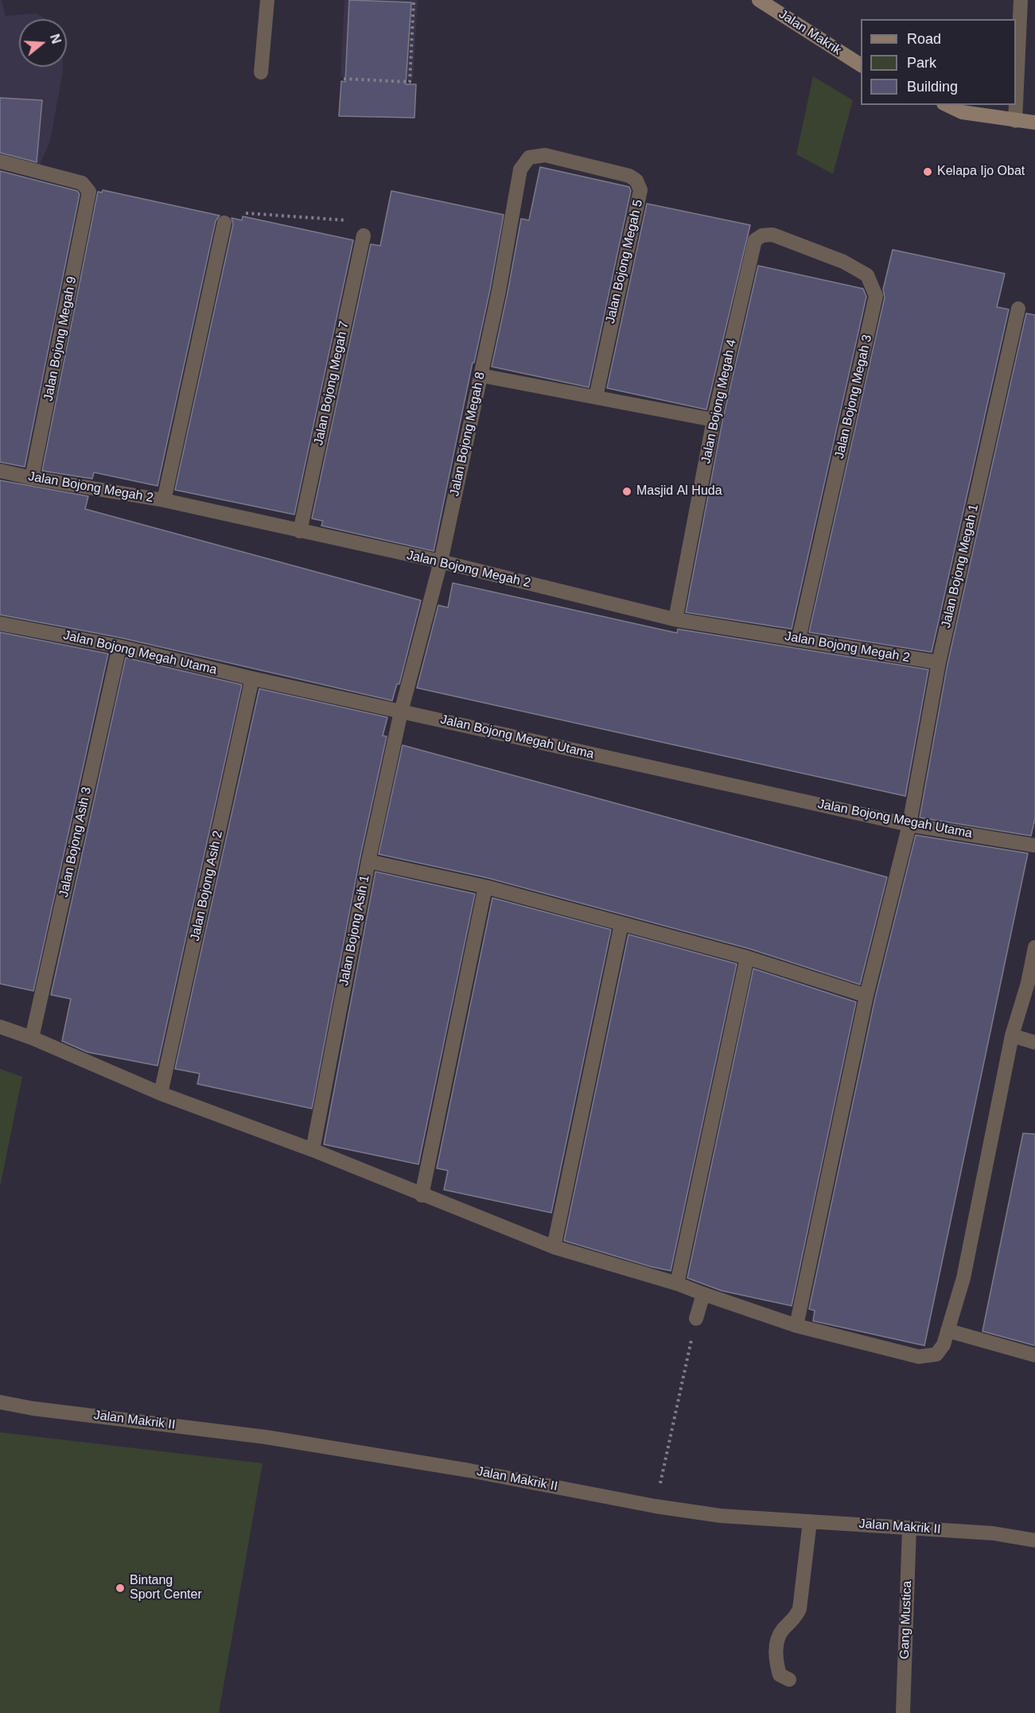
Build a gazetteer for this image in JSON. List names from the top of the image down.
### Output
{
  "streets": {
    "street": [
      "Jalan Makrik",
      "Jalan Bojong Megah 5",
      "Jalan Bojong Megah 9",
      "Jalan Bojong Megah 7",
      "Jalan Bojong Megah 3",
      "Jalan Bojong Megah 4",
      "Jalan Bojong Megah 8",
      "Jalan Bojong Megah 2",
      "Jalan Bojong Megah 1",
      "Jalan Bojong Megah Utama",
      "Jalan Bojong Asih 3",
      "Jalan Bojong Asih 2",
      "Jalan Bojong Asih 1",
      "Jalan Makrik II",
      "Gang Mustica"
    ]
  },
  "crossings": [
    ["Jalan Bojong Megah 5", "Jalan Bojong Megah 8"],
    ["Jalan Bojong Megah 9", "Jalan Bojong Megah 2"],
    ["Jalan Bojong Megah 7", "Jalan Bojong Megah 2"],
    ["Jalan Bojong Megah 3", "Jalan Bojong Megah 4"],
    ["Jalan Bojong Megah 3", "Jalan Bojong Megah 2"],
    ["Jalan Bojong Megah 4", "Jalan Bojong Megah 2"],
    ["Jalan Bojong Megah 8", "Jalan Bojong Megah 2"],
    ["Jalan Bojong Megah 8", "Jalan Bojong Megah Utama"],
    ["Jalan Bojong Megah 8", "Jalan Bojong Asih 1"],
    ["Jalan Bojong Megah 2", "Jalan Bojong Megah 1"],
    ["Jalan Bojong Megah 1", "Jalan Bojong Megah Utama"],
    ["Jalan Bojong Megah Utama", "Jalan Bojong Asih 3"],
    ["Jalan Bojong Megah Utama", "Jalan Bojong Asih 2"],
    ["Jalan Bojong Megah Utama", "Jalan Bojong Asih 1"],
    ["Jalan Makrik II", "Gang Mustica"]
  ],
  "places": ["Kelapa Ijo Obat", "Masjid Al Huda", "Bintang Sport Center"],
  "legend": ["Road", "Park", "Building"],
  "north": "right"
}
